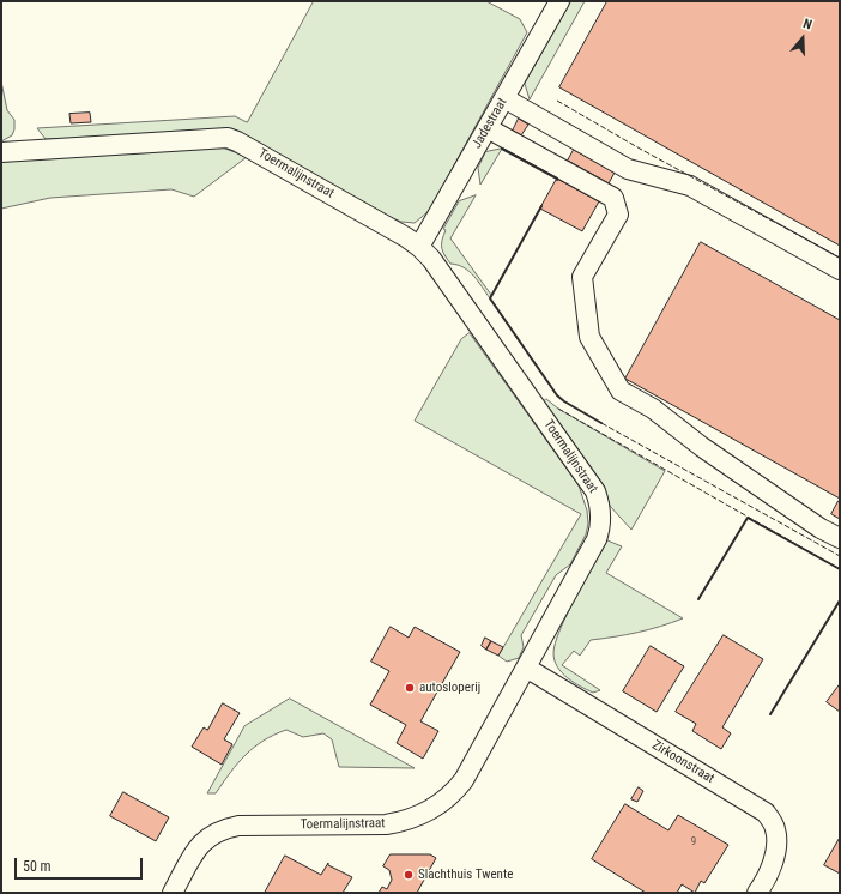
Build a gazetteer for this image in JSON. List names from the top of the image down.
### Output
{
  "streets": {
    "street": ["Jadestraat", "Toermalijnstraat", "Zirkoonstraat"]
  },
  "crossings": [
    ["Jadestraat", "Toermalijnstraat"],
    ["Toermalijnstraat", "Zirkoonstraat"]
  ],
  "places": ["autosloperij", "Slachthuis Twente"],
  "house_numbers": ["9"],
  "scale_bar": "50 m",
  "north": "top"
}
